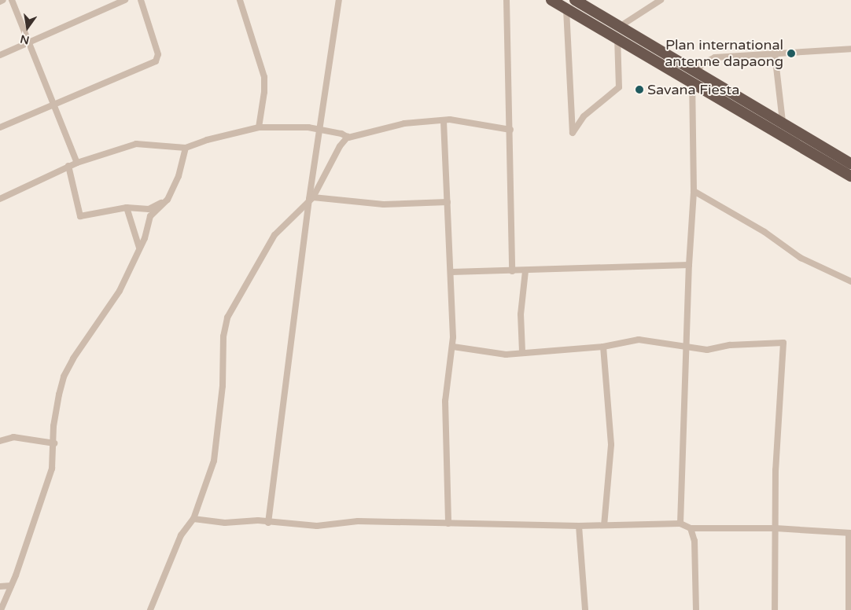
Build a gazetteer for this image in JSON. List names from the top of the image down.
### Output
{
  "places": ["Plan international antenne dapaong", "Savana Fiesta"],
  "north": "bottom"
}
